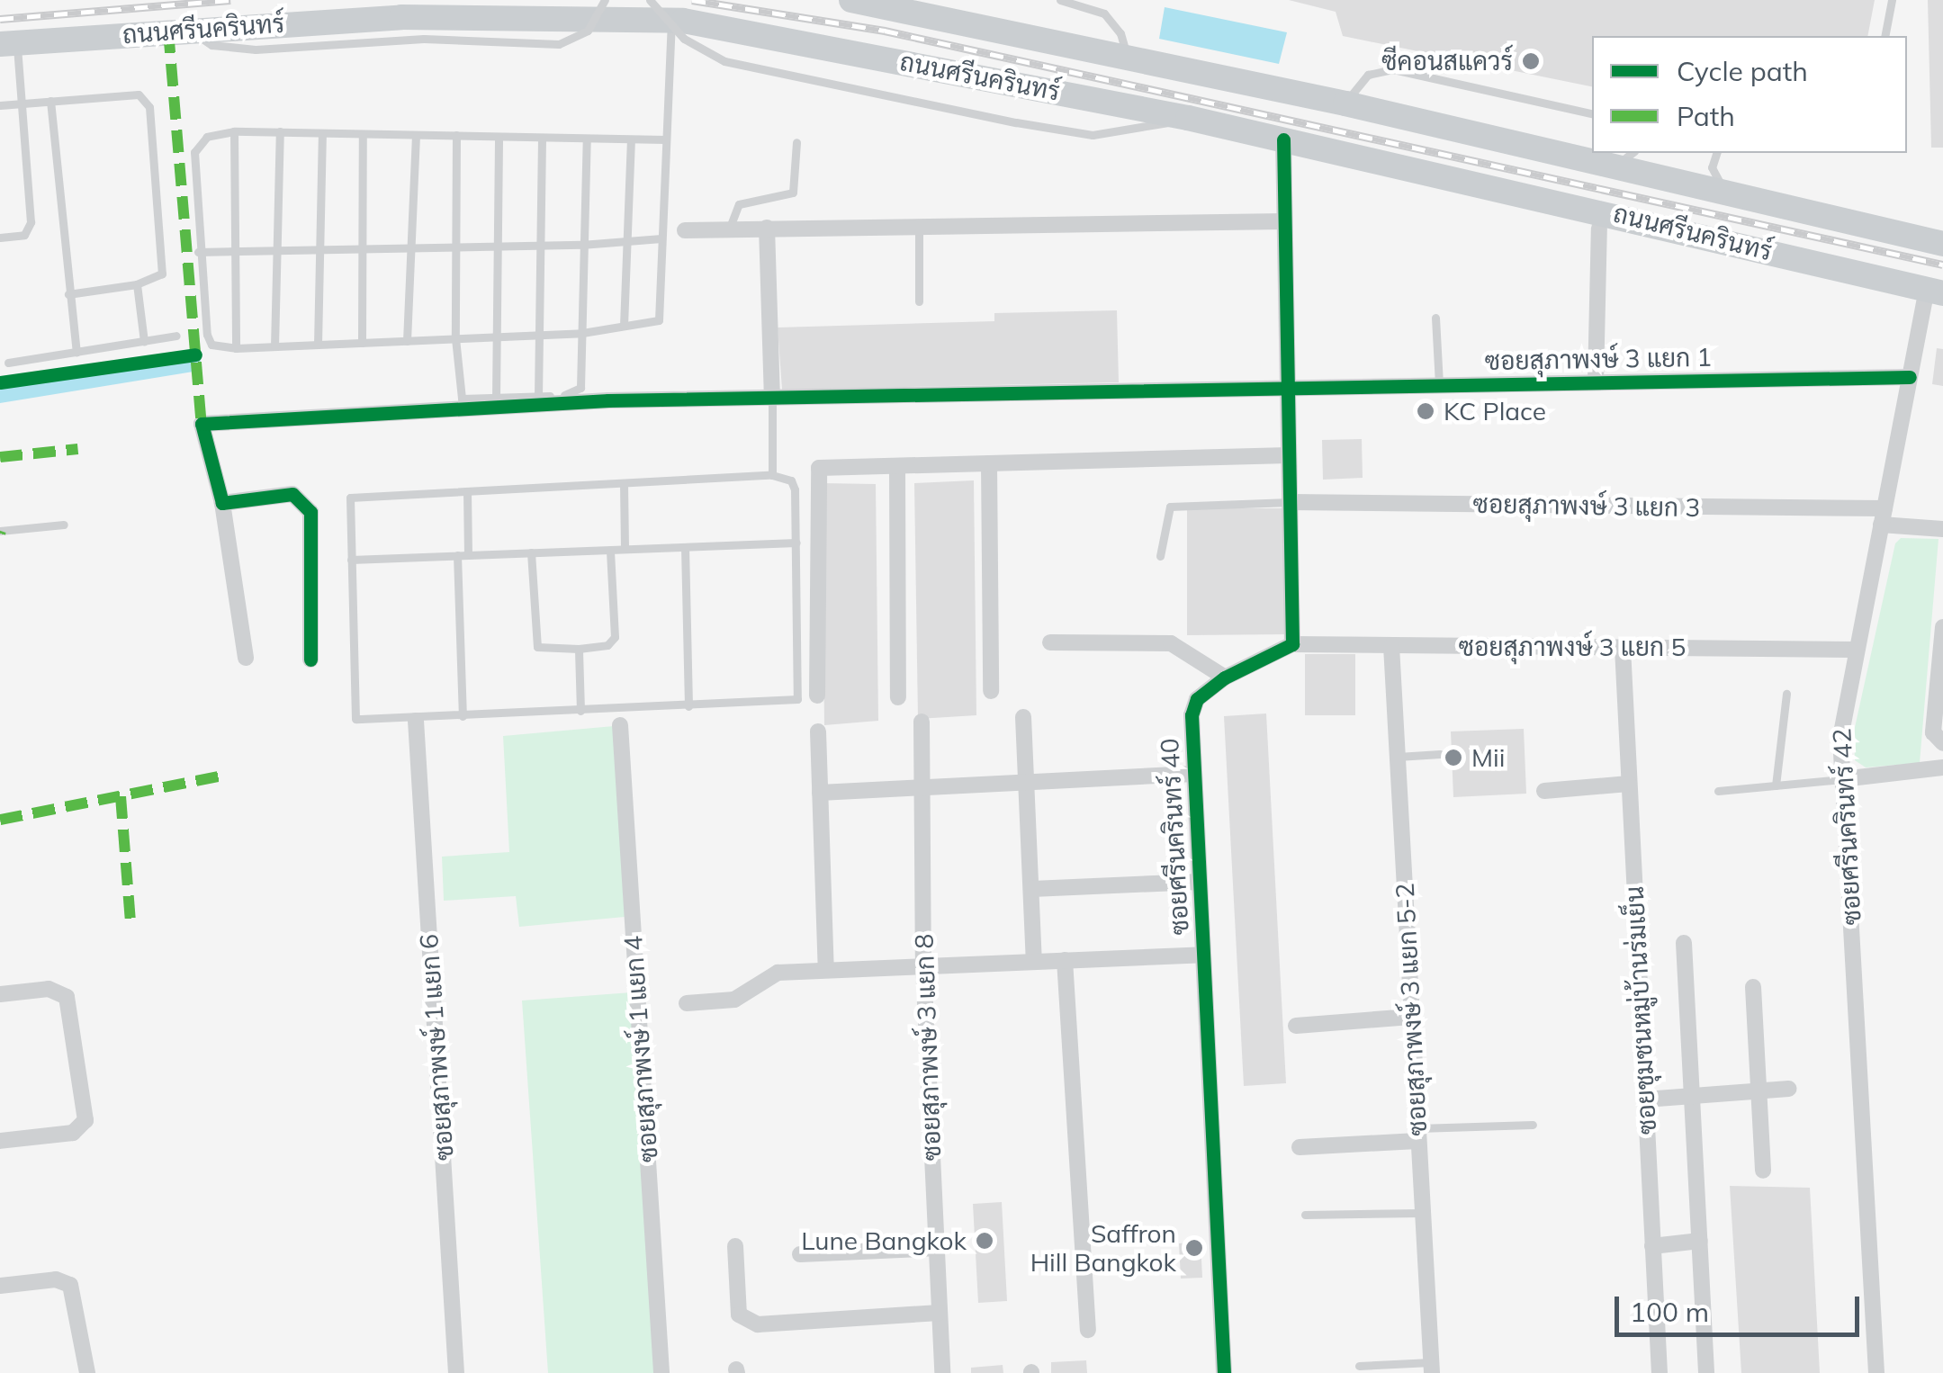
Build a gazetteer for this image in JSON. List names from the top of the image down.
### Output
{
  "streets": {
    "main road": ["ถนนศรีนครินทร์"],
    "street": [
      "ซอยสุภาพงษ์ 3 แยก 1",
      "ซอยสุภาพงษ์ 3 แยก 3",
      "ซอยสุภาพงษ์ 3 แยก 5",
      "ซอยศรีนครินทร์ 42",
      "ซอยศรีนครินทร์ 40",
      "ซอยสุภาพงษ์ 3 แยก 5-2",
      "ซอยชุมชนหมู่บ้านร่มเย็น",
      "ซอยสุภาพงษ์ 1 แยก 6",
      "ซอยสุภาพงษ์ 3 แยก 8",
      "ซอยสุภาพงษ์ 1 แยก 4"
    ]
  },
  "crossings": [
    ["ถนนศรีนครินทร์", "ซอยศรีนครินทร์ 42"],
    ["ซอยสุภาพงษ์ 3 แยก 1", "ซอยศรีนครินทร์ 42"],
    ["ซอยสุภาพงษ์ 3 แยก 3", "ซอยศรีนครินทร์ 42"],
    ["ซอยสุภาพงษ์ 3 แยก 5", "ซอยศรีนครินทร์ 42"],
    ["ซอยสุภาพงษ์ 3 แยก 5", "ซอยศรีนครินทร์ 40"],
    ["ซอยสุภาพงษ์ 3 แยก 5", "ซอยสุภาพงษ์ 3 แยก 5-2"],
    ["ซอยสุภาพงษ์ 3 แยก 5", "ซอยชุมชนหมู่บ้านร่มเย็น"]
  ],
  "places": [
    "ซีคอนสแควร์",
    "KC Place",
    "Mii",
    "Lune Bangkok",
    "Saffron Hill Bangkok"
  ],
  "legend": ["Cycle path", "Path"],
  "scale_bar": "100 m"
}
